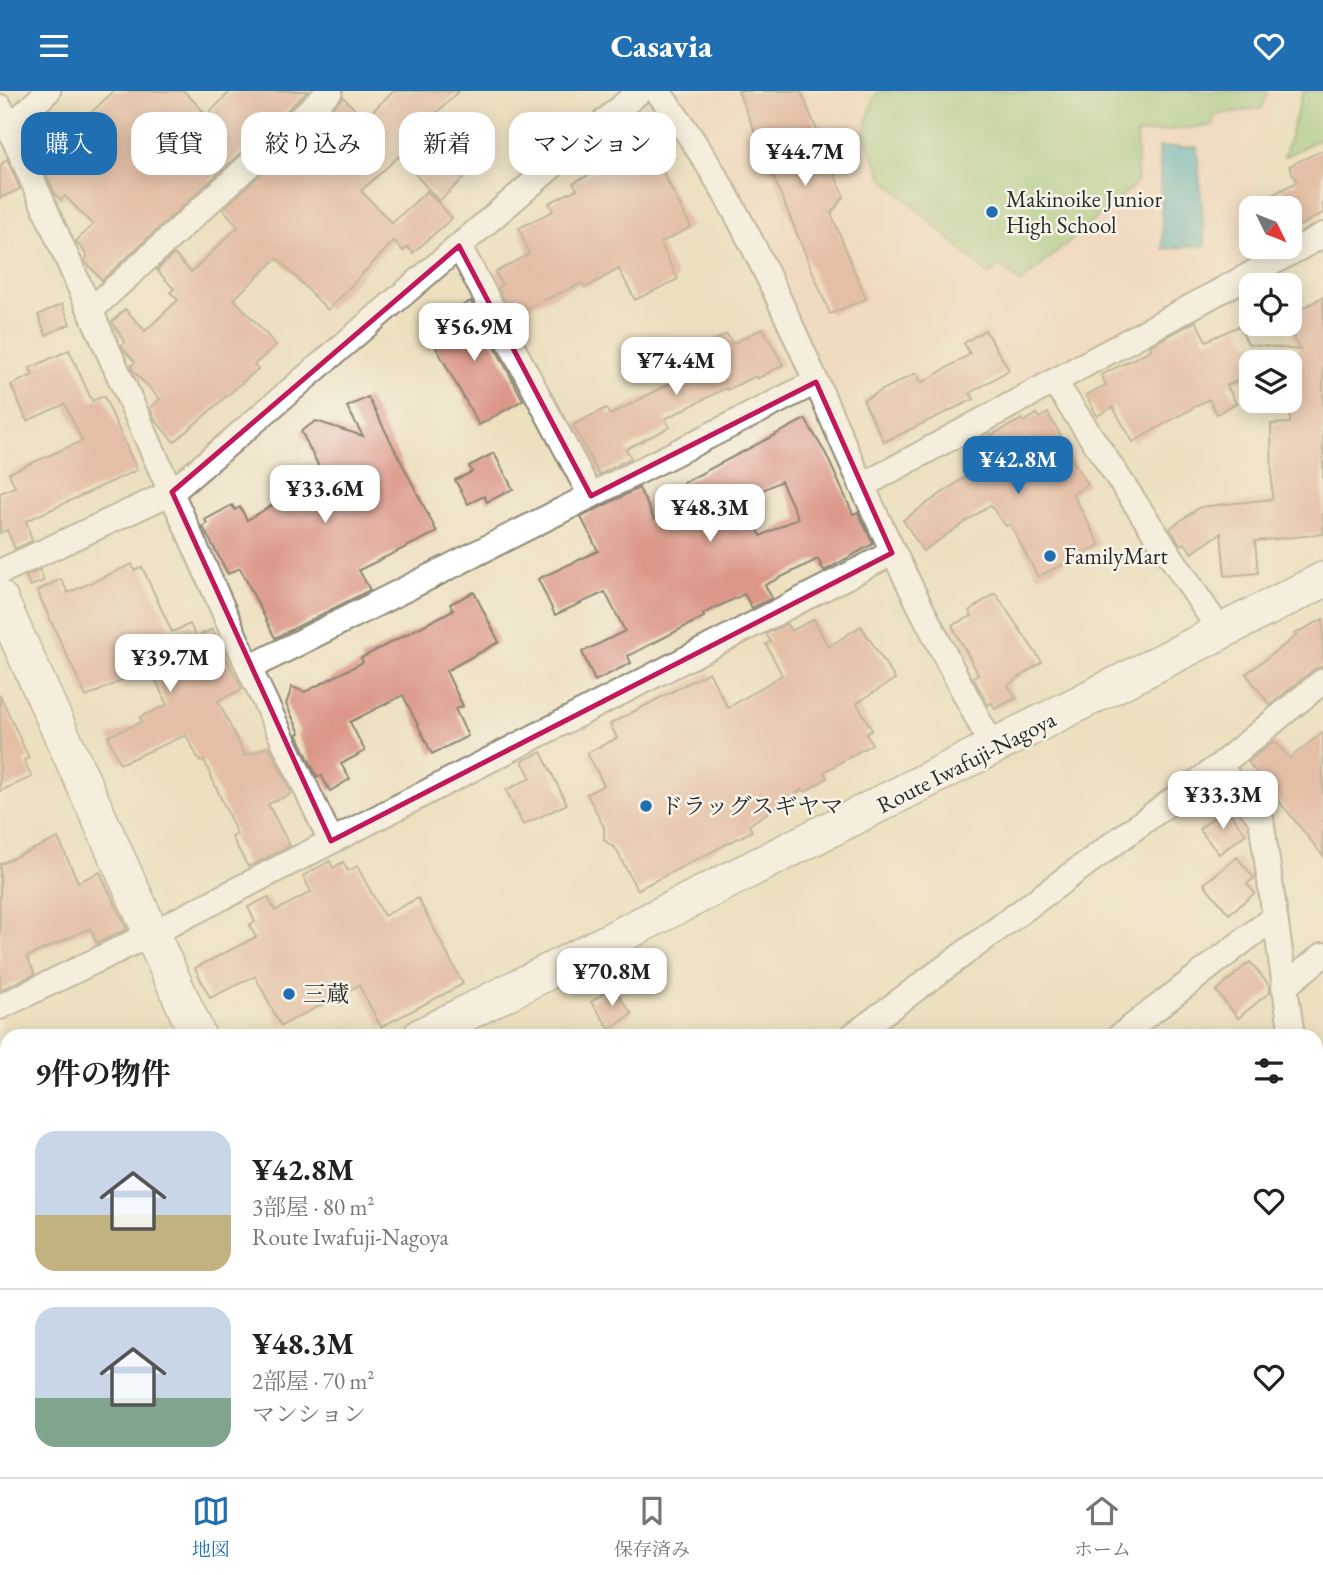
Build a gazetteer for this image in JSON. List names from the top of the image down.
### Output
{
  "streets": {
    "main road": ["Route Iwafuji-Nagoya"]
  },
  "places": [
    "Makinoike Junior High School",
    "FamilyMart",
    "ドラッグスギヤマ",
    "三蔵"
  ],
  "north": "bottom right",
  "page": {
    "header": "Casavia",
    "chip": [
      "購入",
      "賃貸",
      "絞り込み",
      "新着",
      "マンション"
    ],
    "price": [
      "¥44.7M",
      "¥56.9M",
      "¥74.4M",
      "¥42.8M",
      "¥33.6M",
      "¥48.3M",
      "¥39.7M",
      "¥33.3M",
      "¥70.8M"
    ],
    "heading": "9件の物件",
    "list": [
      {
        "name": "¥42.8M",
        "note": "3部屋 · 80 m² · Route Iwafuji-Nagoya"
      },
      {
        "name": "¥48.3M",
        "note": "2部屋 · 70 m² · マンション"
      }
    ],
    "tabs": ["地図", "保存済み", "ホーム"]
  }
}
